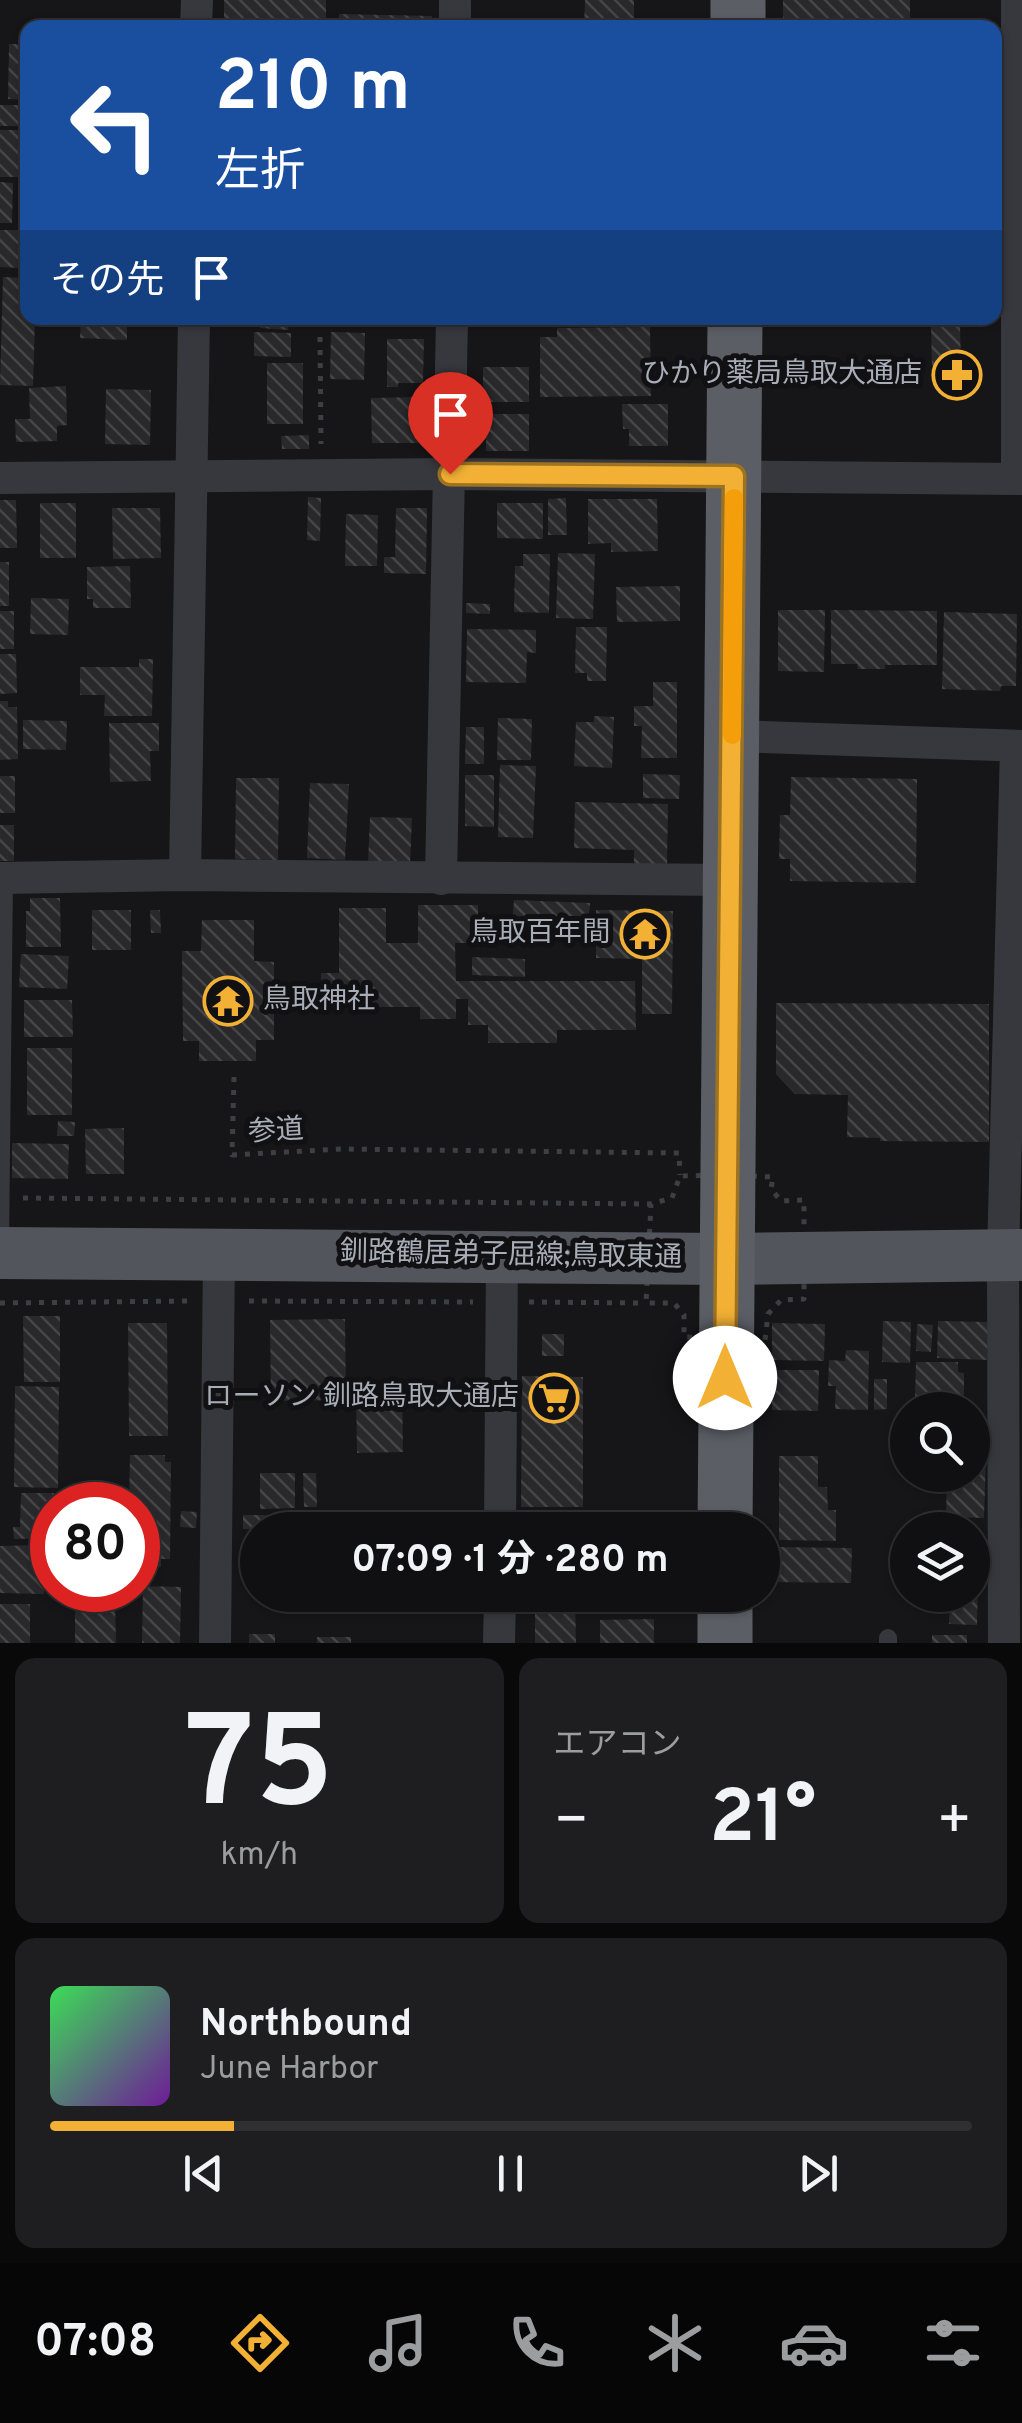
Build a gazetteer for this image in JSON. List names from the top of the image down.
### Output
{
  "streets": {
    "main road": ["釧路鶴居弟子屈線;鳥取東通"],
    "path": ["参道"]
  },
  "places": {
    "pharmacy": ["ひかり薬局鳥取大通店"],
    "temple": ["鳥取百年間", "鳥取神社"],
    "supermarket": ["ローソン 釧路鳥取大通店"]
  },
  "page": {
    "turn": ["210 m", "左折"],
    "then": "その先",
    "limit": "80",
    "trip": "07:09 · 1 分 · 280 m",
    "tile": [
      ["75", "km/h"],
      "エアコン"
    ],
    "heat": ["−", "21°", "+"],
    "song": ["Northbound", "June Harbor"],
    "tabs": "07:08"
  }
}
